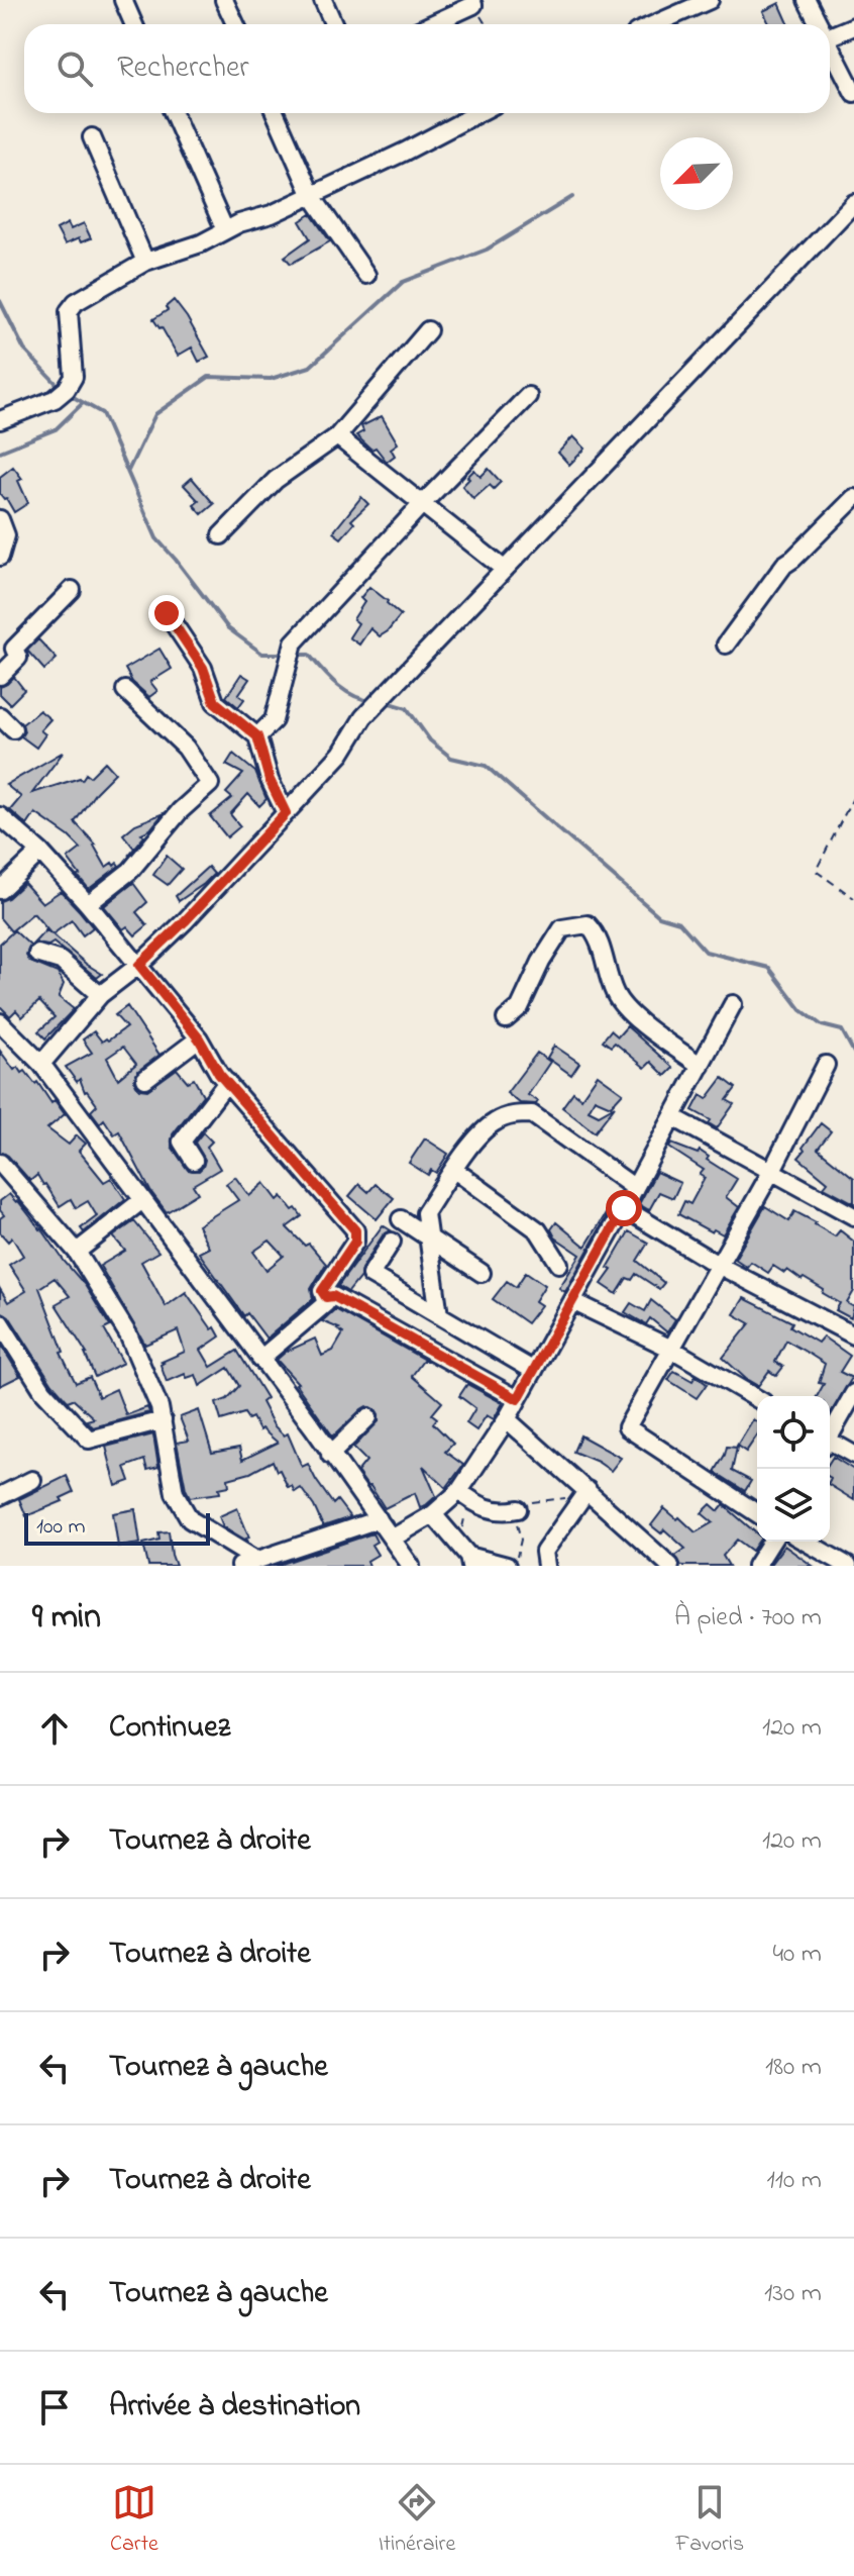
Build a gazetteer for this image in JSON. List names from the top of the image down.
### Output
{
  "scale_bar": "100 m",
  "north": "bottom left",
  "page": {
    "search": "Rechercher",
    "scale": "100 m",
    "heading": ["9 min", "À pied · 700 m"],
    "list": [
      ["Continuez", "120 m"],
      ["Tournez à droite", "120 m"],
      ["Tournez à droite", "40 m"],
      ["Tournez à gauche", "180 m"],
      ["Tournez à droite", "110 m"],
      ["Tournez à gauche", "130 m"],
      "Arrivée à destination"
    ],
    "nav": ["Carte", "Itinéraire", "Favoris"]
  }
}
